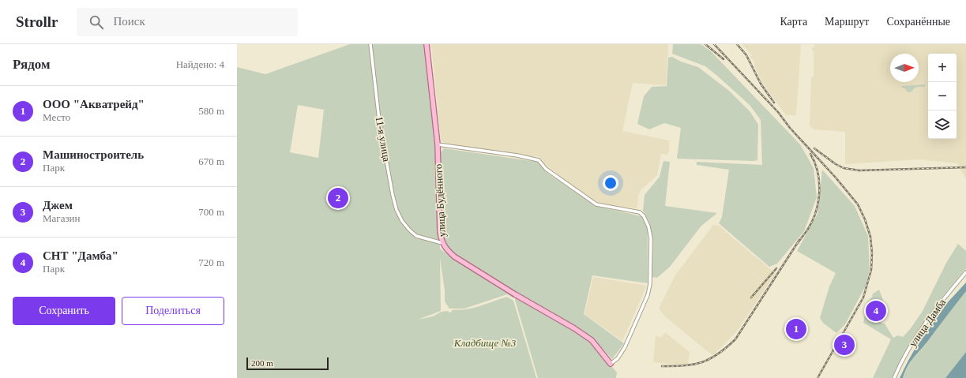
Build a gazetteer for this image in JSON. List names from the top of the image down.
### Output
{
  "streets": {
    "main road": ["улица Будённого"],
    "street": ["11-я улица", "улица Дамба"]
  },
  "crossings": [
    ["11-я улица", "улица Будённого"]
  ],
  "parks": ["Кладбище №3"],
  "scale_bar": "200 m",
  "north": "right",
  "page": {
    "header": "Strollr",
    "search": "Поиск",
    "nav": ["Карта", "Маршрут", "Сохранённые"],
    "heading": ["Рядом", "Найдено: 4"],
    "map_buttons": ["+", "−"],
    "list": [
      {
        "mark": "1",
        "name": "ООО \"Акватрейд\"",
        "note": "Место",
        "value": "580 m"
      },
      {
        "mark": "2",
        "name": "Машиностроитель",
        "note": "Парк",
        "value": "670 m"
      },
      {
        "mark": "3",
        "name": "Джем",
        "note": "Магазин",
        "value": "700 m"
      },
      {
        "mark": "4",
        "name": "СНТ \"Дамба\"",
        "note": "Парк",
        "value": "720 m"
      }
    ],
    "pins": [
      "2",
      "4",
      "1",
      "3"
    ],
    "buttons": ["Сохранить", "Поделиться"],
    "scale": "200 m"
  }
}
